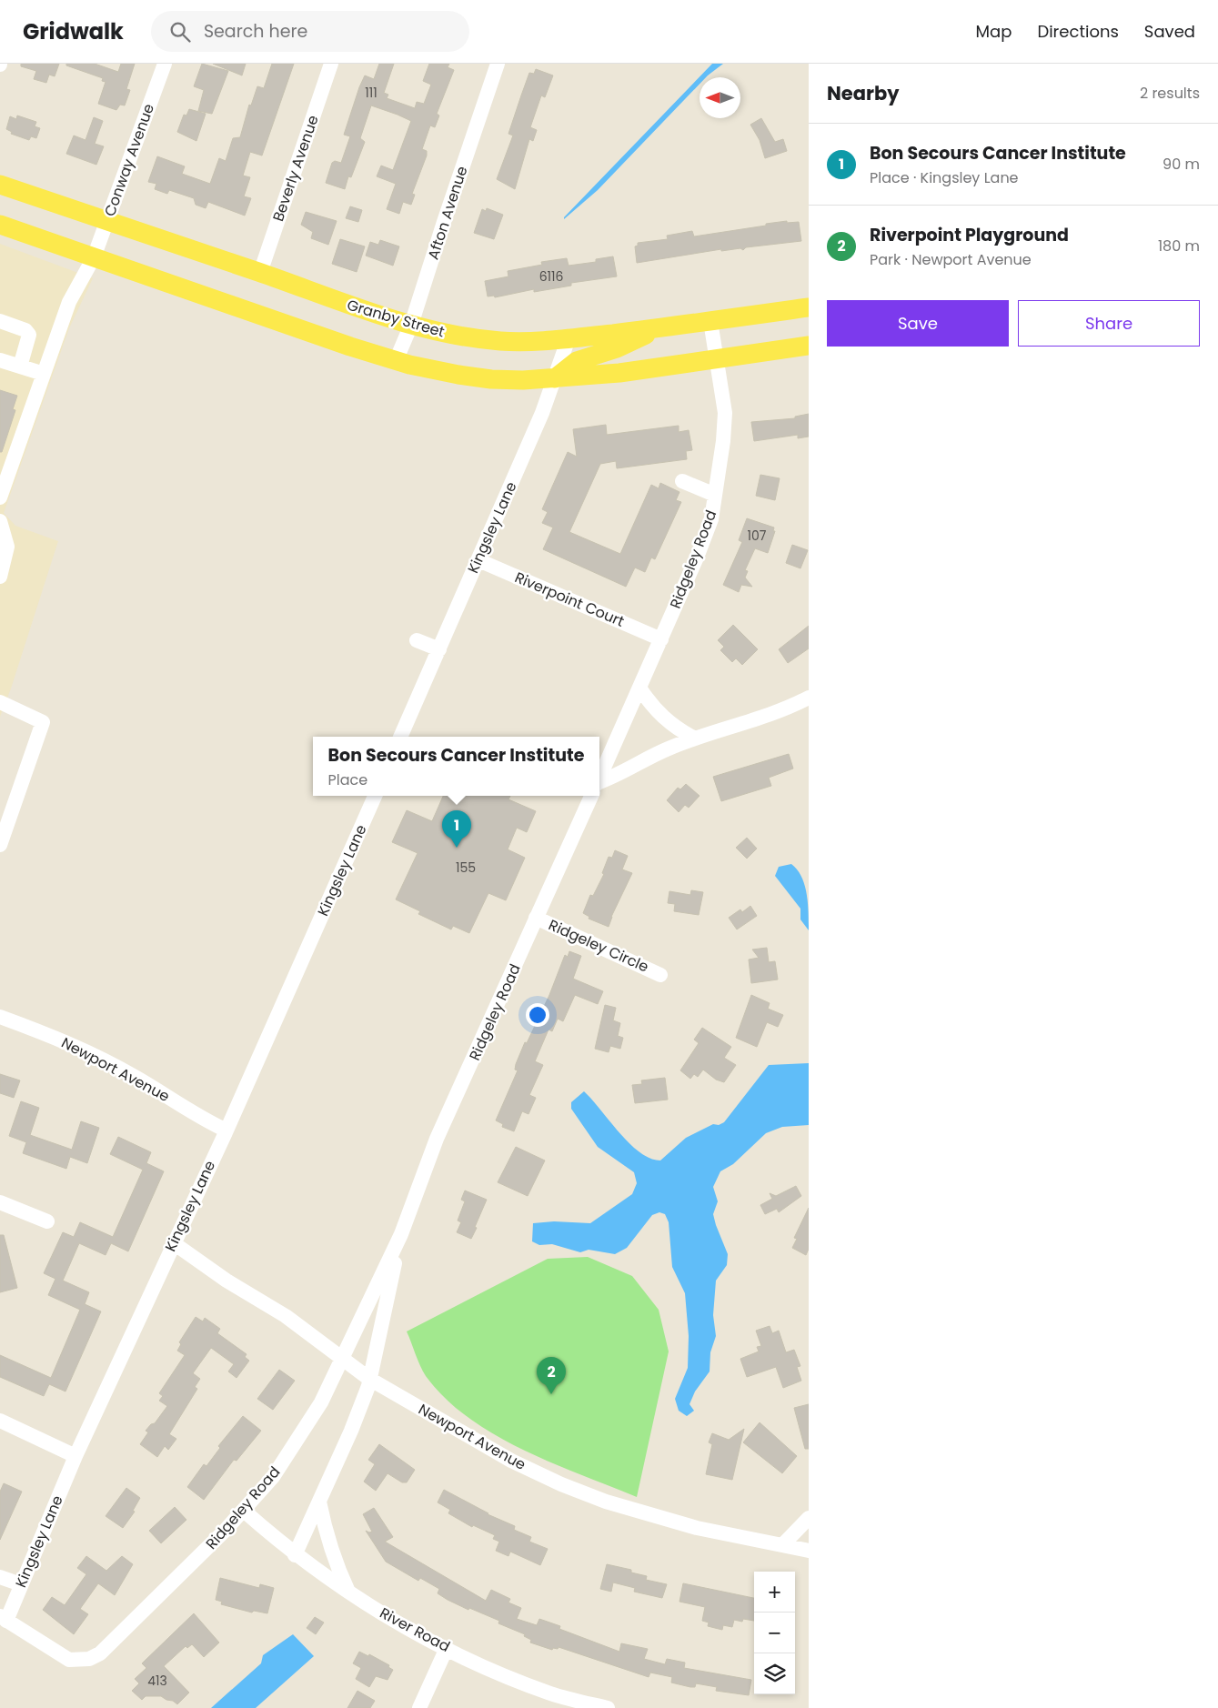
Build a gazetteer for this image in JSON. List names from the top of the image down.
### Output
{
  "streets": {
    "main road": ["Granby Street"],
    "street": [
      "Conway Avenue",
      "Beverly Avenue",
      "Afton Avenue",
      "Kingsley Lane",
      "Ridgeley Road",
      "Riverpoint Court",
      "Ridgeley Circle",
      "Newport Avenue",
      "River Road"
    ]
  },
  "crossings": [
    ["Conway Avenue", "Granby Street"],
    ["Beverly Avenue", "Granby Street"],
    ["Afton Avenue", "Granby Street"],
    ["Granby Street", "Kingsley Lane"],
    ["Granby Street", "Ridgeley Road"],
    ["Kingsley Lane", "Ridgeley Road"],
    ["Kingsley Lane", "Riverpoint Court"],
    ["Kingsley Lane", "Newport Avenue"],
    ["Ridgeley Road", "Riverpoint Court"],
    ["Ridgeley Road", "Ridgeley Circle"],
    ["Ridgeley Road", "Newport Avenue"],
    ["Ridgeley Road", "River Road"]
  ],
  "house_numbers": [
    "111",
    "6116",
    "107",
    "155",
    "413"
  ],
  "north": "left",
  "page": {
    "header": "Gridwalk",
    "search": "Search here",
    "nav": ["Map", "Directions", "Saved"],
    "heading": ["Nearby", "2 results"],
    "list": [
      {
        "mark": "1",
        "name": "Bon Secours Cancer Institute",
        "note": "Place · Kingsley Lane",
        "value": "90 m"
      },
      {
        "mark": "2",
        "name": "Riverpoint Playground",
        "note": "Park · Newport Avenue",
        "value": "180 m"
      }
    ],
    "buttons": ["Save", "Share"],
    "popup": ["Bon Secours Cancer Institute", "Place"],
    "pins": ["1", "2"],
    "map_buttons": ["+", "−"]
  }
}
